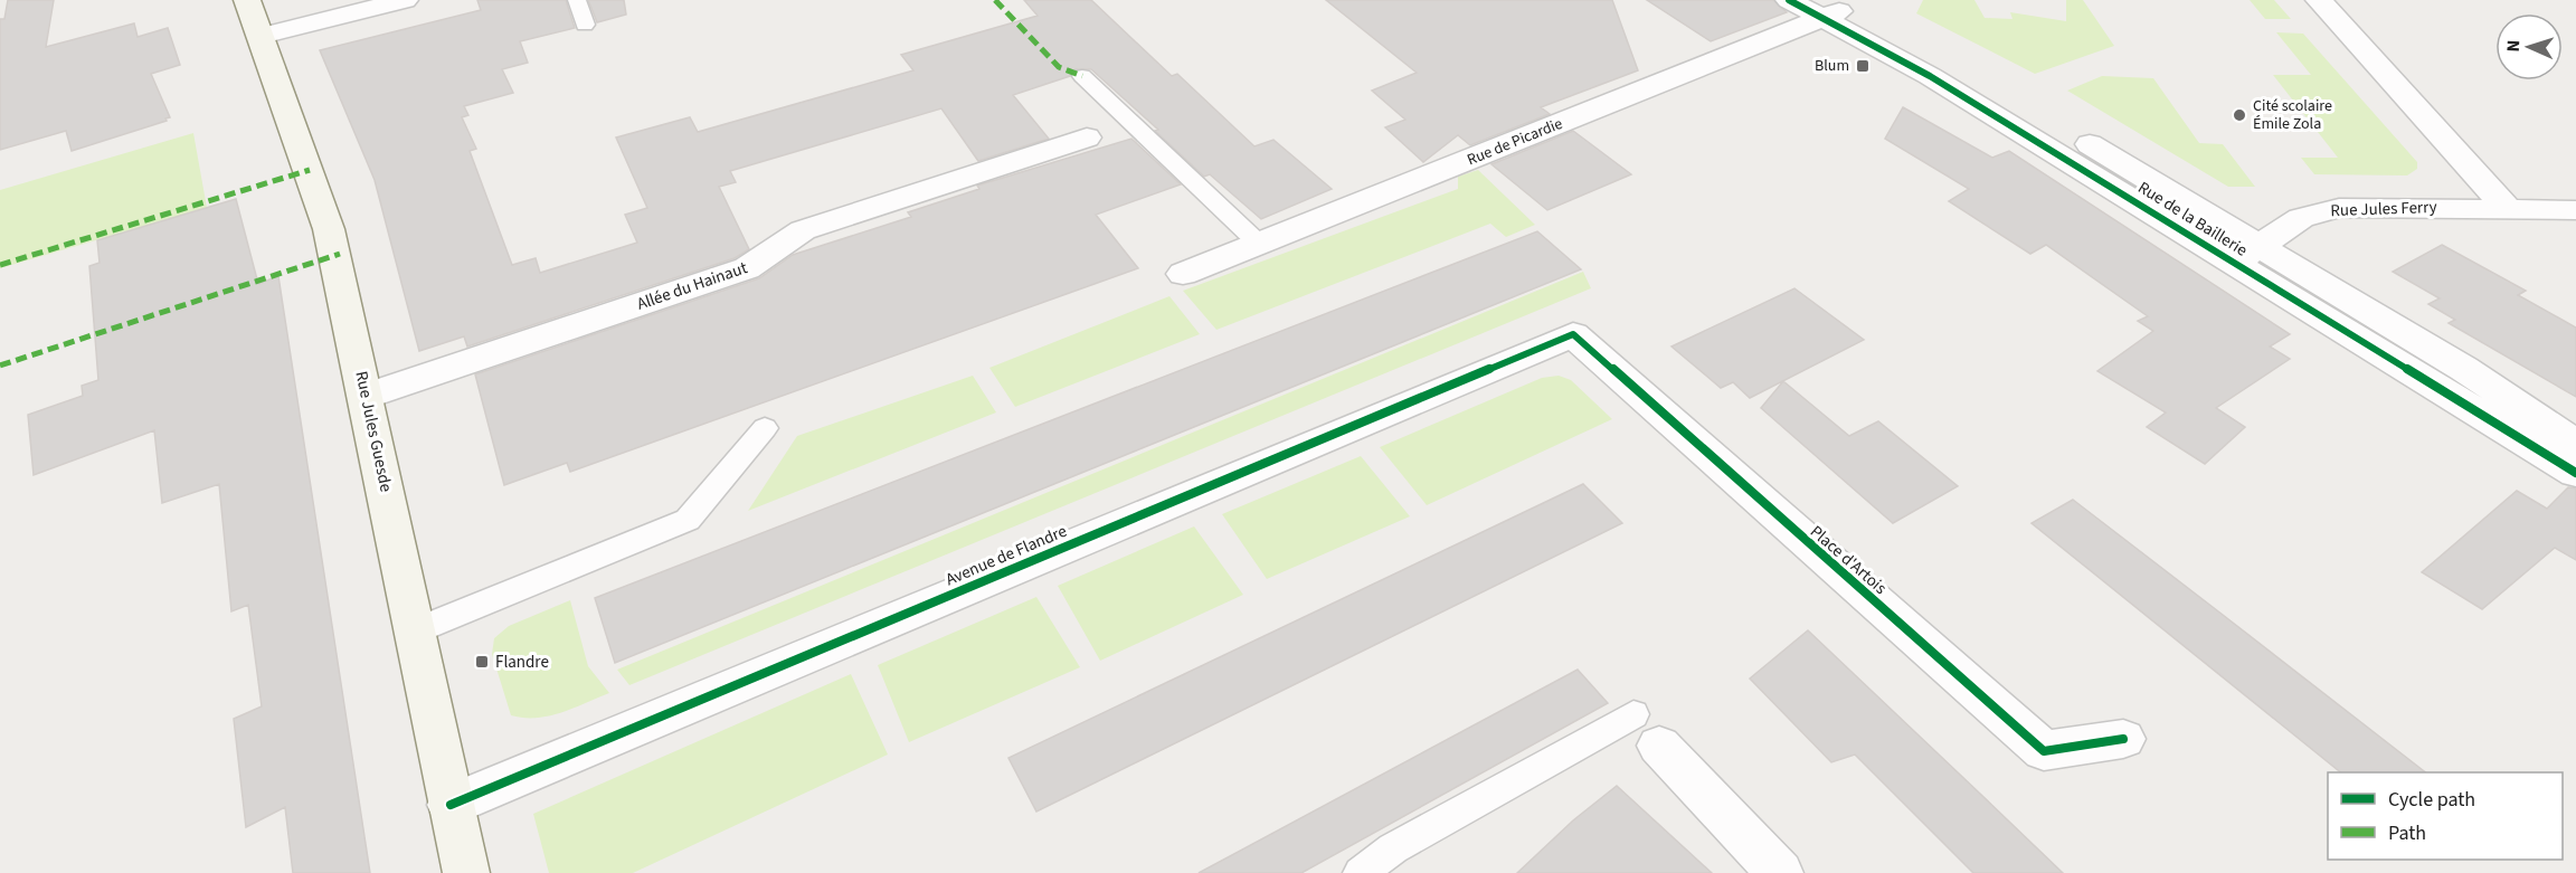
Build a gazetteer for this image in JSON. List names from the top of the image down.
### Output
{
  "streets": {
    "main road": ["Rue Jules Guesde"],
    "street": [
      "Rue de Picardie",
      "Rue Jules Ferry",
      "Rue de la Baillerie",
      "Allée du Hainaut",
      "Avenue de Flandre",
      "Place d'Artois"
    ]
  },
  "crossings": [
    ["Rue de Picardie", "Rue de la Baillerie"],
    ["Rue Jules Ferry", "Rue de la Baillerie"],
    ["Allée du Hainaut", "Rue Jules Guesde"],
    ["Rue Jules Guesde", "Avenue de Flandre"],
    ["Avenue de Flandre", "Place d'Artois"]
  ],
  "places": {
    "transit": ["Blum", "Flandre"],
    "other": ["Cité scolaire Émile Zola"]
  },
  "legend": ["Cycle path", "Path"],
  "north": "left"
}
